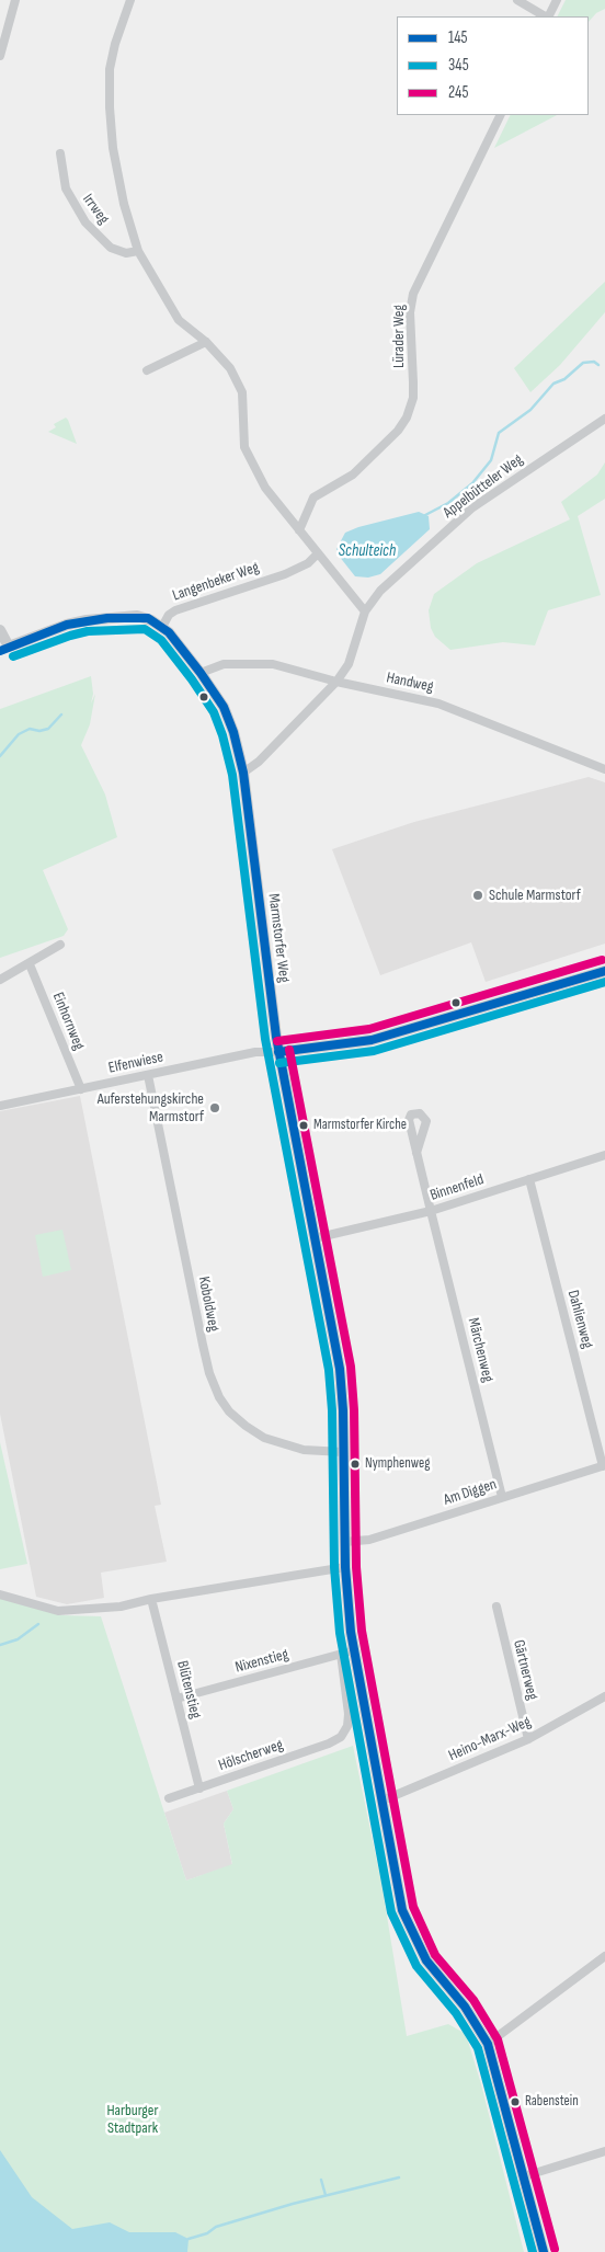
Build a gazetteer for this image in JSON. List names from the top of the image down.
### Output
{
  "streets": {
    "street": [
      "Irrweg",
      "Lürader Weg",
      "Appelbütteler Weg",
      "Langenbeker Weg",
      "Handweg",
      "Marmstorfer Weg",
      "Einhornweg",
      "Elfenwiese",
      "Binnenfeld",
      "Koboldweg",
      "Dahlienweg",
      "Märchenweg",
      "Am Diggen",
      "Nixenstieg",
      "Gärtnerweg",
      "Blütenstieg",
      "Heino-Marx-Weg",
      "Hölscherweg"
    ]
  },
  "crossings": [
    ["Appelbütteler Weg", "Handweg"],
    ["Appelbütteler Weg", "Marmstorfer Weg"],
    ["Langenbeker Weg", "Marmstorfer Weg"],
    ["Handweg", "Marmstorfer Weg"],
    ["Marmstorfer Weg", "Elfenwiese"],
    ["Marmstorfer Weg", "Binnenfeld"],
    ["Marmstorfer Weg", "Koboldweg"],
    ["Marmstorfer Weg", "Am Diggen"],
    ["Marmstorfer Weg", "Nixenstieg"],
    ["Marmstorfer Weg", "Heino-Marx-Weg"],
    ["Einhornweg", "Elfenwiese"],
    ["Elfenwiese", "Koboldweg"],
    ["Binnenfeld", "Dahlienweg"],
    ["Binnenfeld", "Märchenweg"],
    ["Dahlienweg", "Am Diggen"],
    ["Märchenweg", "Am Diggen"],
    ["Nixenstieg", "Blütenstieg"],
    ["Nixenstieg", "Hölscherweg"],
    ["Gärtnerweg", "Heino-Marx-Weg"],
    ["Blütenstieg", "Hölscherweg"]
  ],
  "water": ["Schulteich"],
  "parks": ["Harburger Stadtpark"],
  "places": [
    "Schule Marmstorf",
    "Auferstehungskirche Marmstorf",
    "Marmstorfer Kirche",
    "Nymphenweg",
    "Rabenstein"
  ],
  "lines": ["transit line 145", "transit line 345", "transit line 245"],
  "legend": ["145", "345", "245"]
}
